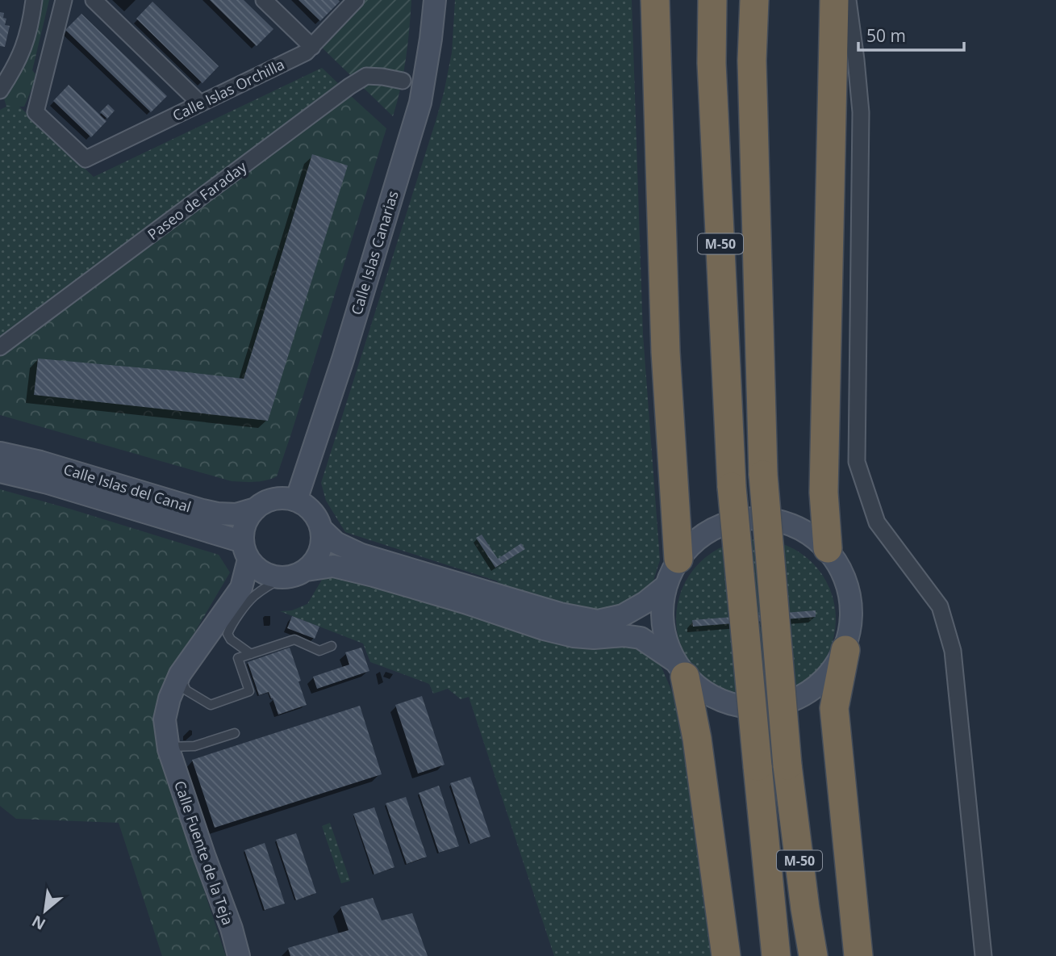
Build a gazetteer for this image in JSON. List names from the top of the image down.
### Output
{
  "streets": {
    "highway": ["M-50"],
    "street": [
      "Calle Islas Orchilla",
      "Paseo de Faraday",
      "Calle Islas Canarias",
      "Calle Islas del Canal",
      "Calle Fuente de la Teja"
    ]
  },
  "crossings": [
    ["Calle Islas Canarias", "Calle Islas del Canal"],
    ["Calle Islas Canarias", "Calle Fuente de la Teja"],
    ["Calle Islas del Canal", "Calle Fuente de la Teja"]
  ],
  "scale_bar": "50 m",
  "north": "bottom left"
}
